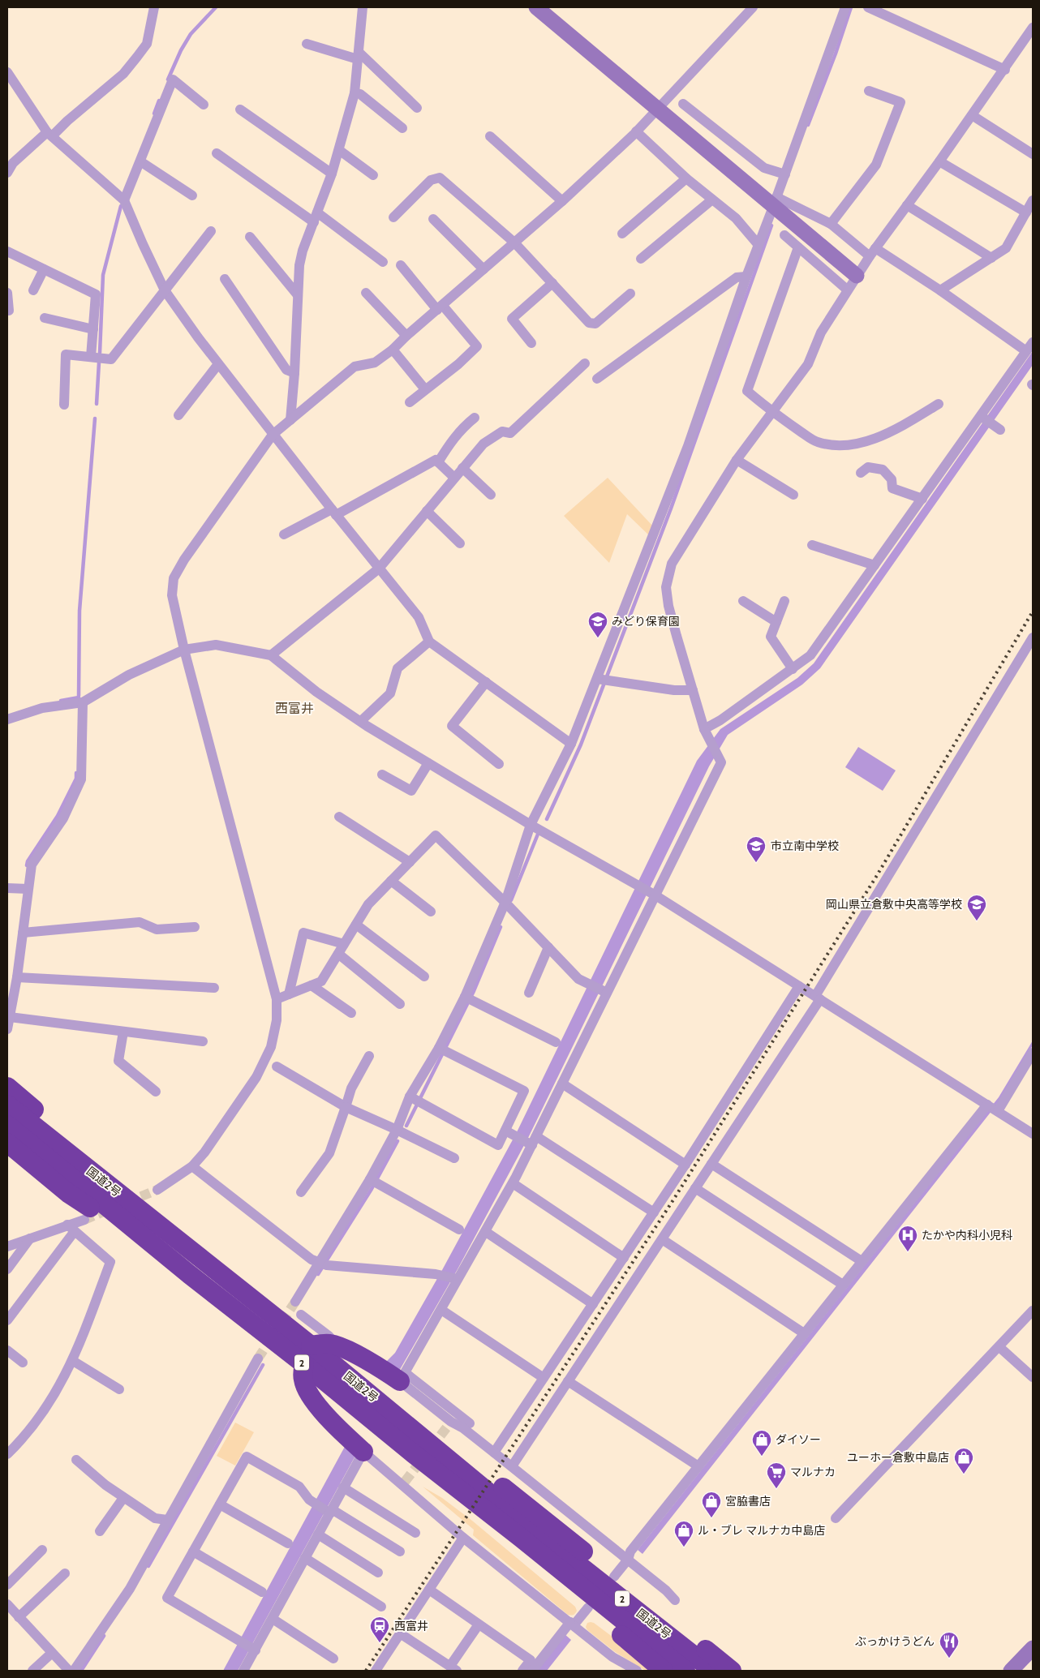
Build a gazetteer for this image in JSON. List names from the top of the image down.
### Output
{
  "streets": {
    "highway": ["国道2号", "2"]
  },
  "districts": ["西富井"],
  "places": {
    "school or university": ["みどり保育園", "市立南中学校", "岡山県立倉敷中央高等学校"],
    "hospital": ["たかや内科小児科"],
    "shop": [
      "ダイソー",
      "ユーホー倉敷中島店",
      "宮脇書店",
      "ル・ブレ マルナカ中島店"
    ],
    "supermarket": ["マルナカ"],
    "station": ["西富井"],
    "restaurant": ["ぶっかけうどん"]
  }
}
